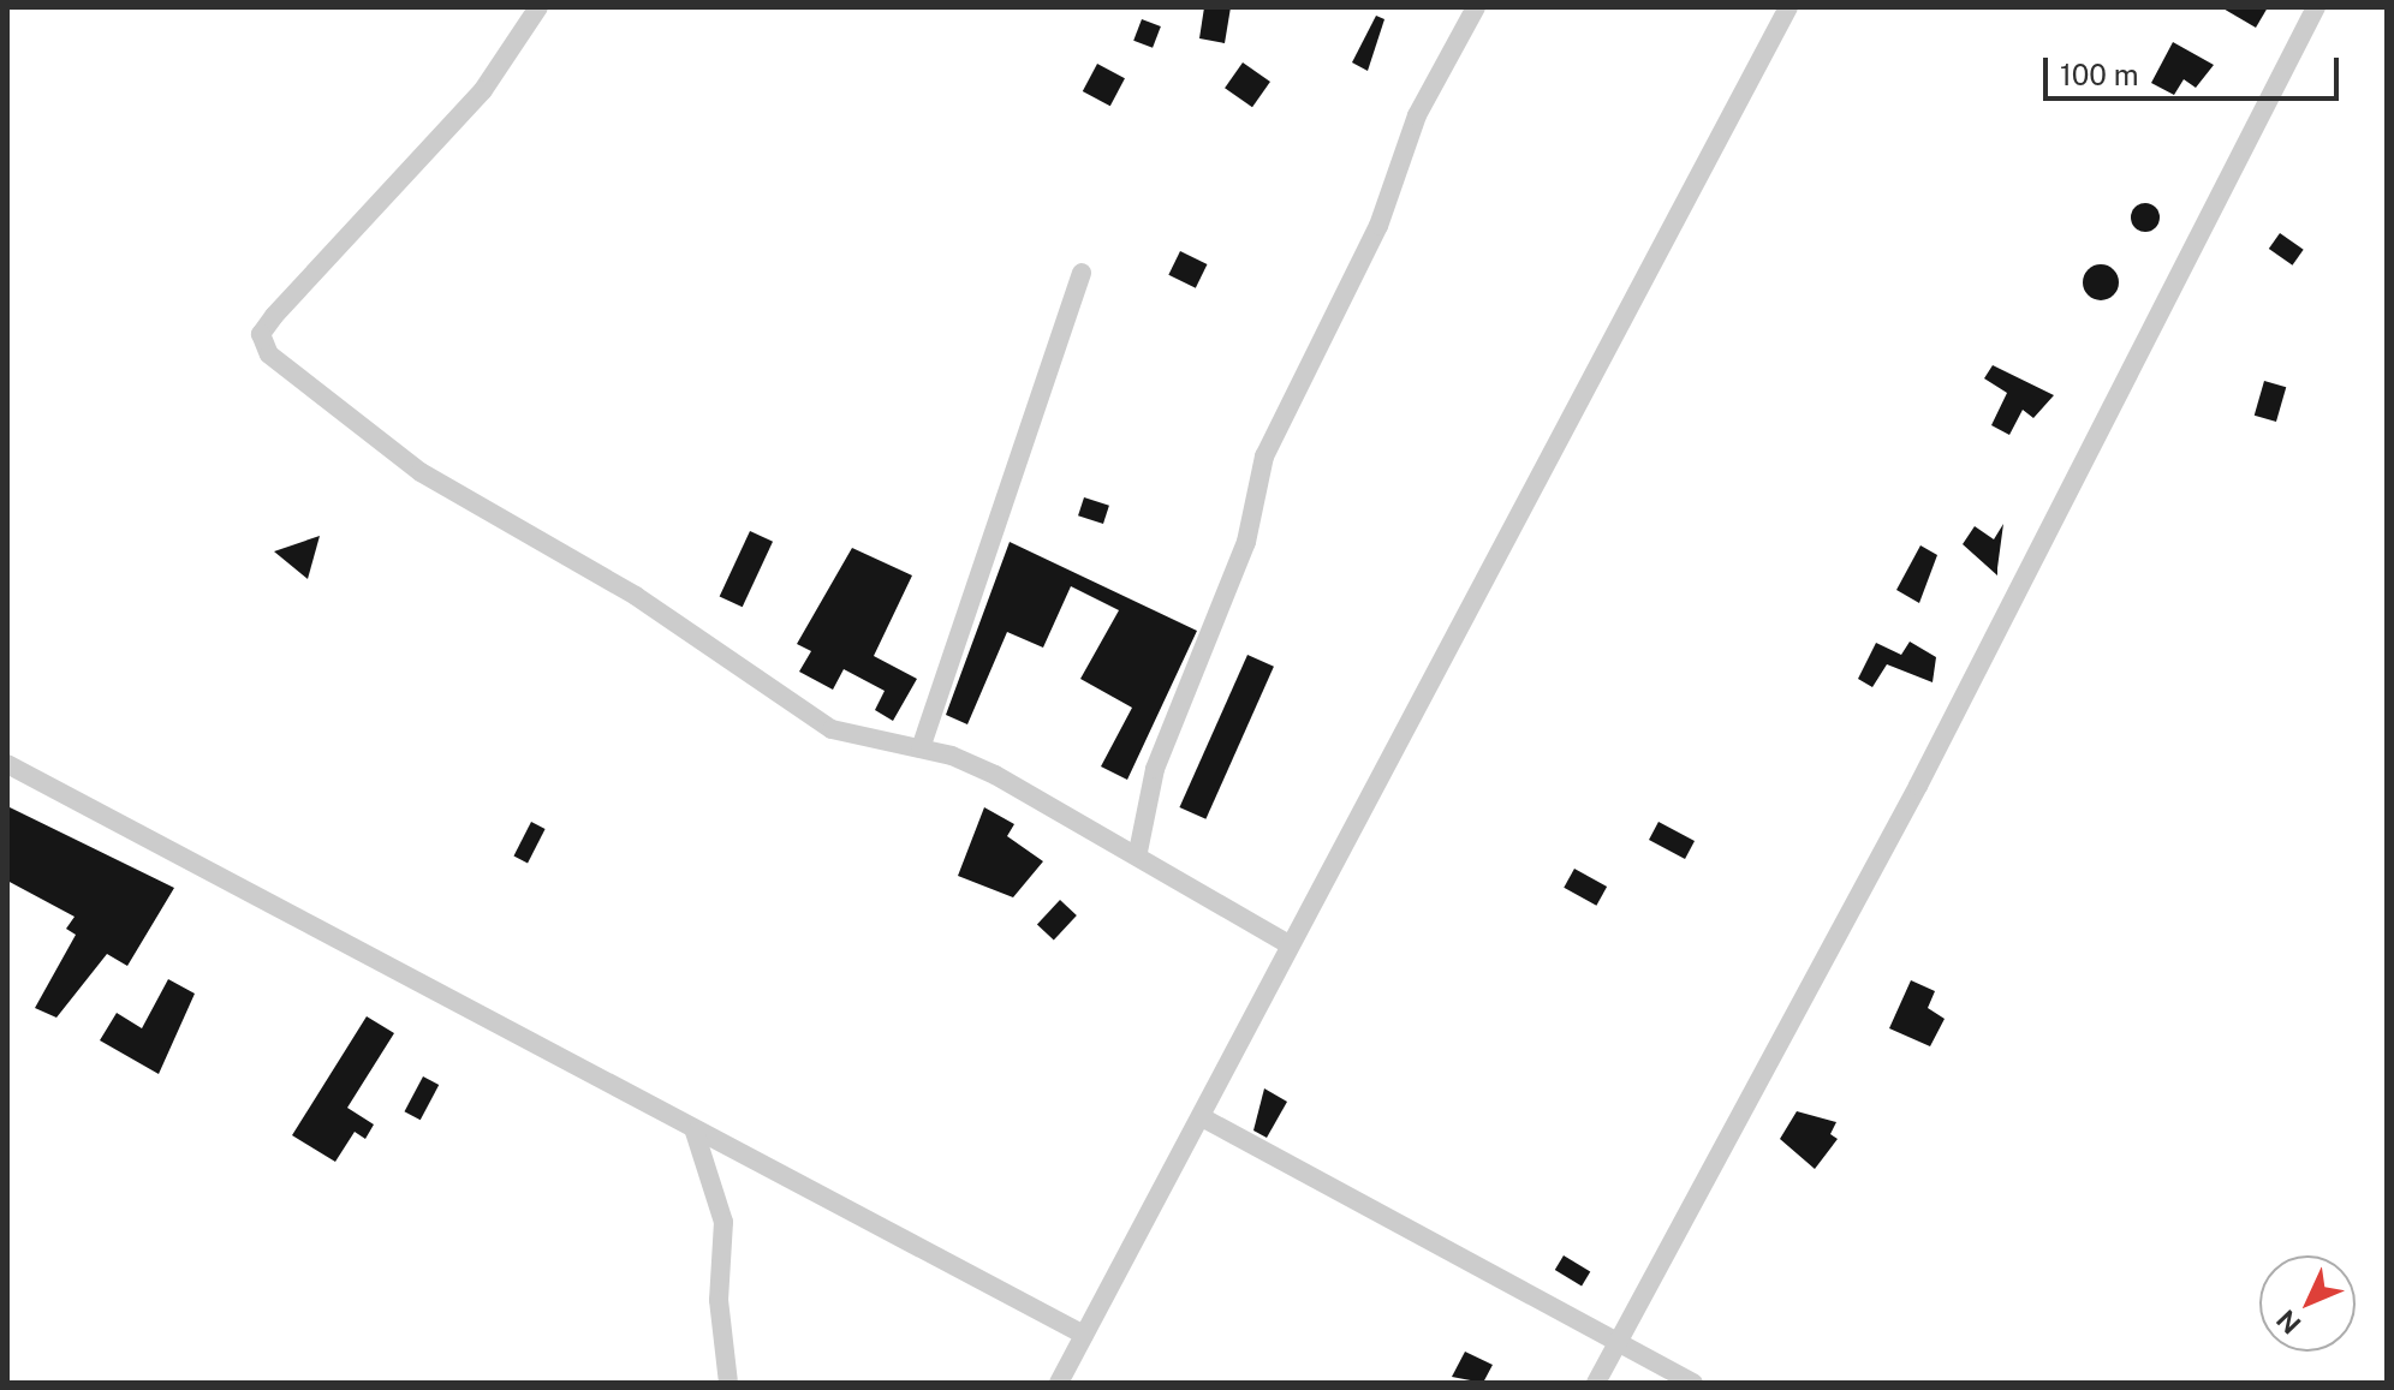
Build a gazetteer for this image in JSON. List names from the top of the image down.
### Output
{
  "scale_bar": "100 m",
  "north": "bottom left"
}
